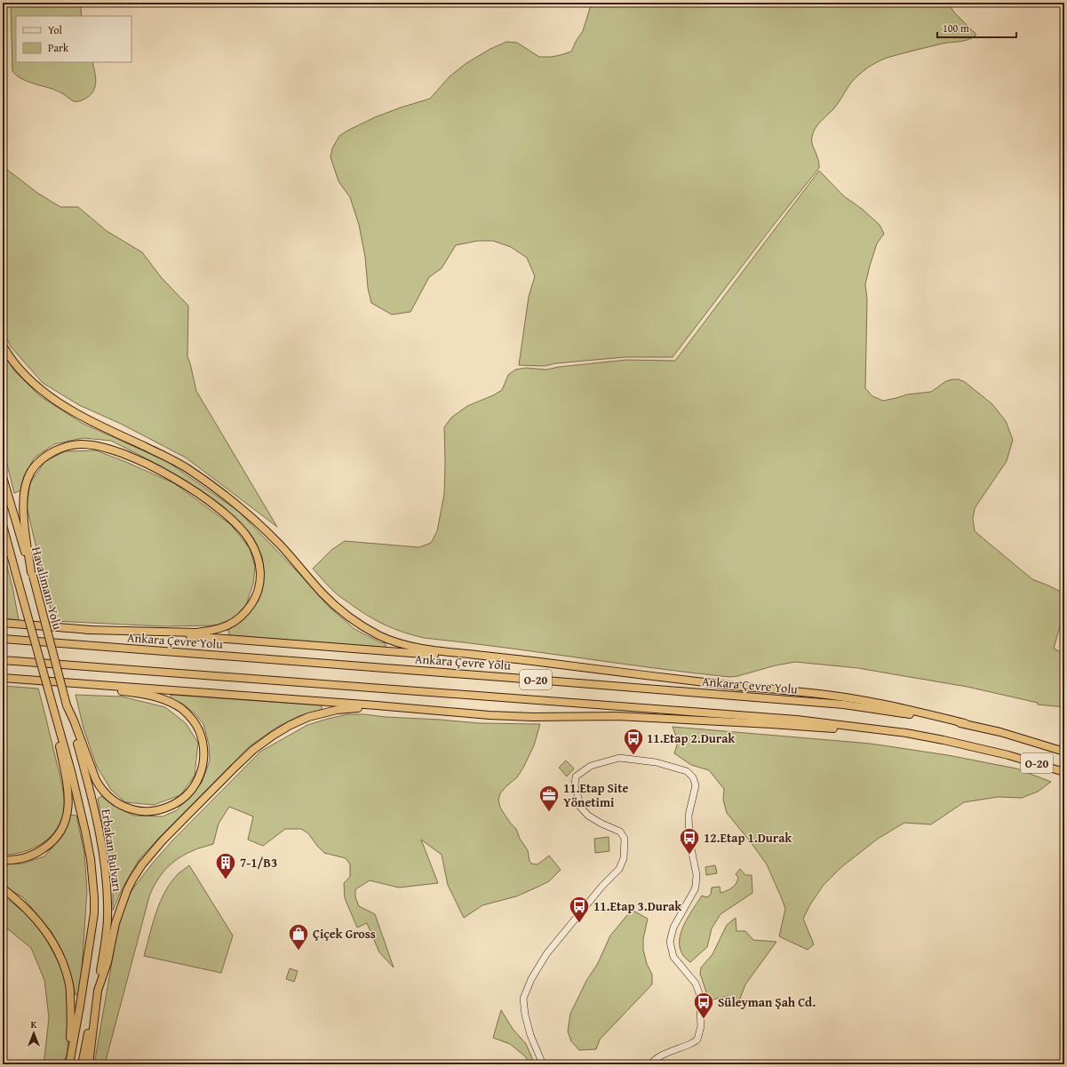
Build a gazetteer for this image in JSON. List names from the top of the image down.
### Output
{
  "streets": {
    "highway": [
      "Havalimanı Yolu",
      "Ankara Çevre Yolu",
      "O-20",
      "Erbakan Bulvarı"
    ]
  },
  "crossings": [
    ["Havalimanı Yolu", "Erbakan Bulvarı"]
  ],
  "places": {
    "bus stop": [
      "11.Etap 2.Durak",
      "12.Etap 1.Durak",
      "11.Etap 3.Durak",
      "Süleyman Şah Cd."
    ],
    "office": ["11.Etap Site Yönetimi"],
    "building": ["7-1/B3"],
    "shop": ["Çiçek Gross"]
  },
  "legend": ["Yol", "Park"],
  "scale_bar": "100 m",
  "north": "top"
}
